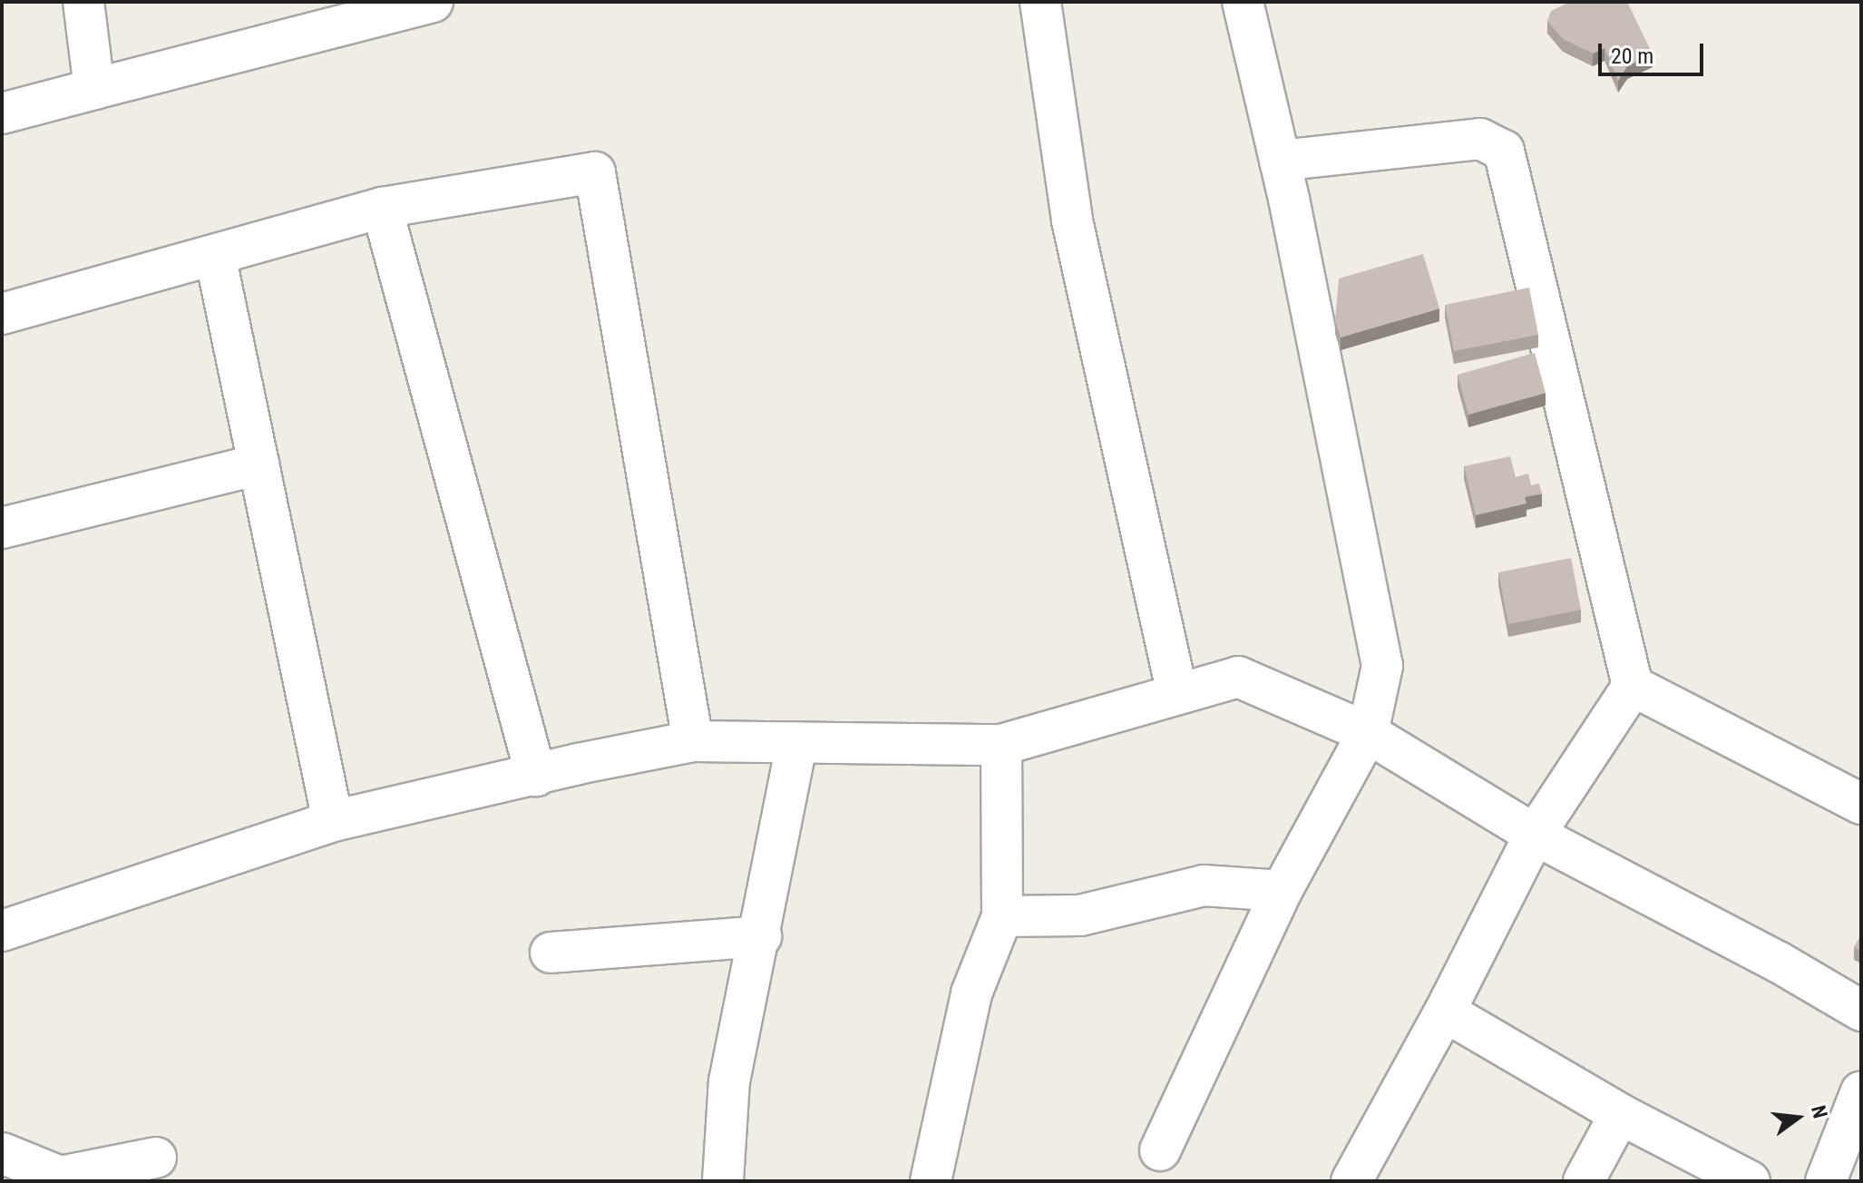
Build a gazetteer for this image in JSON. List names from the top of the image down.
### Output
{
  "scale_bar": "20 m",
  "north": "right"
}
